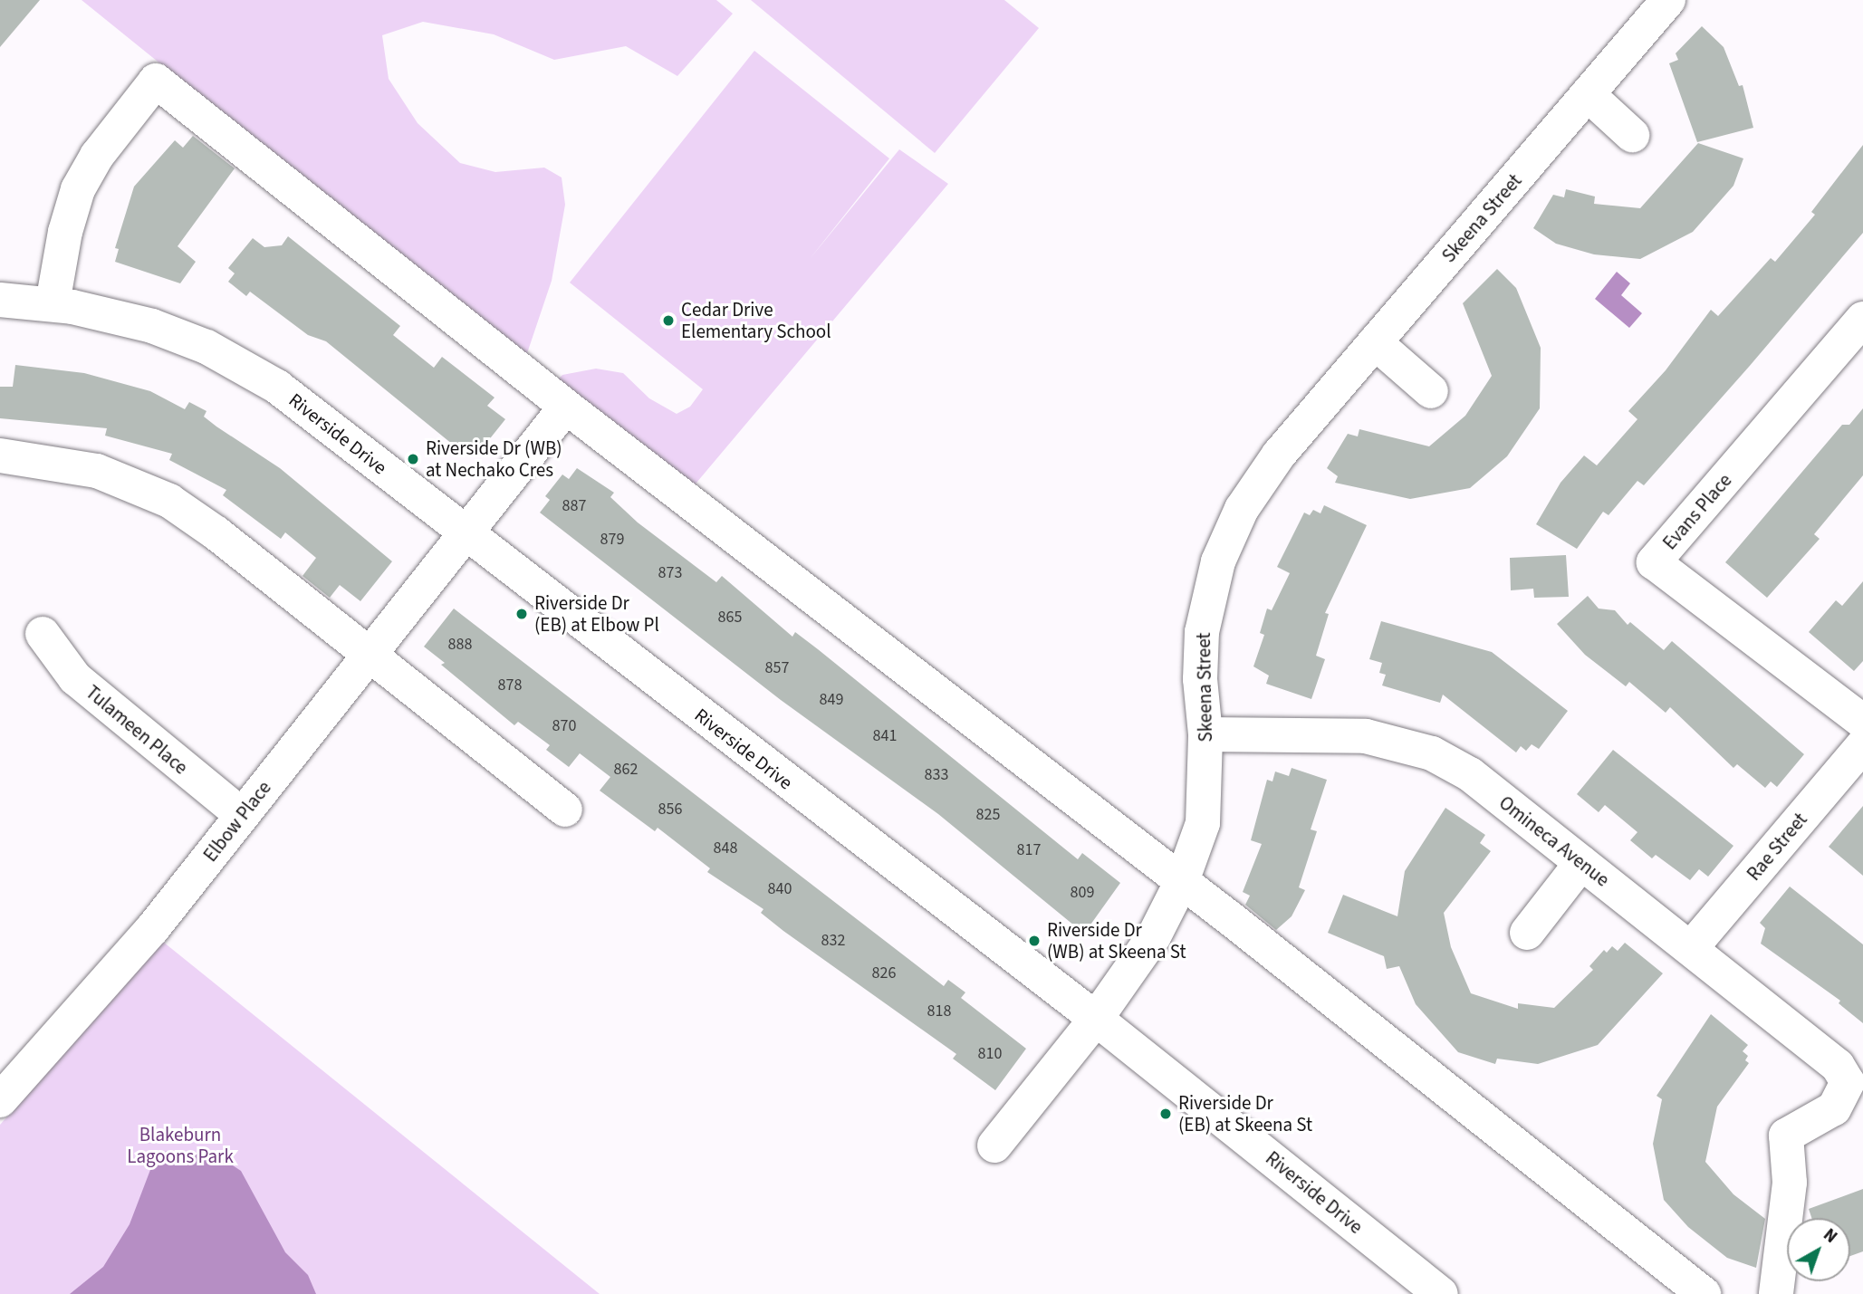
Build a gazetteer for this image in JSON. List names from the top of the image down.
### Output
{
  "streets": {
    "street": [
      "Skeena Street",
      "Riverside Drive",
      "Evans Place",
      "Tulameen Place",
      "Elbow Place",
      "Omineca Avenue",
      "Rae Street"
    ]
  },
  "crossings": [
    ["Skeena Street", "Riverside Drive"],
    ["Skeena Street", "Omineca Avenue"],
    ["Riverside Drive", "Elbow Place"],
    ["Tulameen Place", "Elbow Place"],
    ["Omineca Avenue", "Rae Street"]
  ],
  "parks": ["Blakeburn Lagoons Park"],
  "places": [
    "Cedar Drive Elementary School",
    "Riverside Dr (WB) at Nechako Cres",
    "Riverside Dr (EB) at Elbow Pl",
    "Riverside Dr (WB) at Skeena St",
    "Riverside Dr (EB) at Skeena St"
  ],
  "house_numbers": [
    "887",
    "879",
    "873",
    "865",
    "888",
    "857",
    "878",
    "849",
    "870",
    "841",
    "862",
    "833",
    "856",
    "825",
    "848",
    "817",
    "840",
    "809",
    "832",
    "826",
    "818",
    "810"
  ],
  "north": "top right"
}
